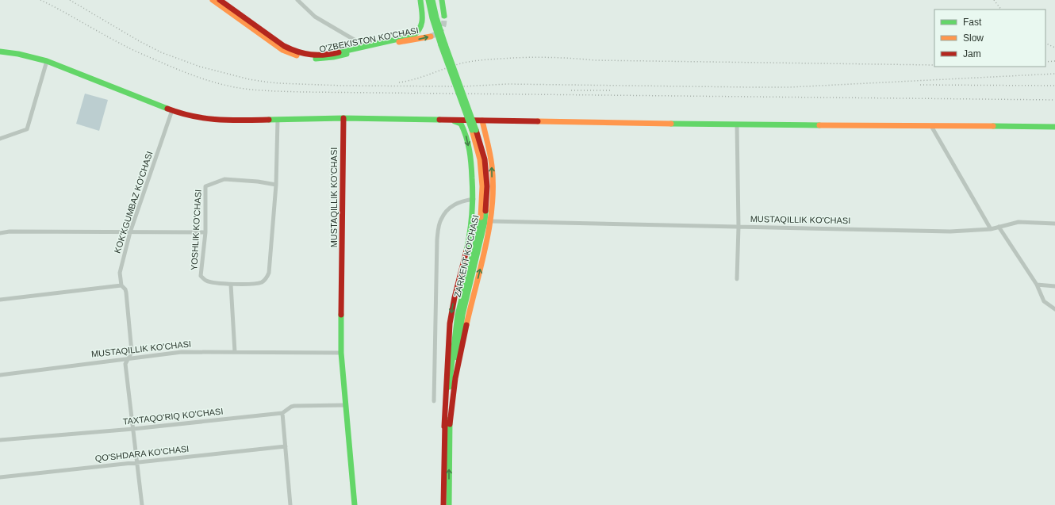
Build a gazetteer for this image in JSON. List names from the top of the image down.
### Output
{
  "streets": {
    "main road": ["O'ZBEKISTON KO'CHASI", "MUSTAQILLIK KO'CHASI", "ZARKENT KO'CHASI"],
    "street": [
      "KOK'KGUMBAZ KO'CHASI",
      "YOSHLIK KO'CHASI",
      "TAXTAQO'RIQ KO'CHASI",
      "QO'SHDARA KO'CHASI"
    ]
  },
  "crossings": [
    ["MUSTAQILLIK KO'CHASI", "KOK'KGUMBAZ KO'CHASI"],
    ["MUSTAQILLIK KO'CHASI", "TAXTAQO'RIQ KO'CHASI"],
    ["KOK'KGUMBAZ KO'CHASI", "TAXTAQO'RIQ KO'CHASI"],
    ["KOK'KGUMBAZ KO'CHASI", "QO'SHDARA KO'CHASI"]
  ],
  "legend": ["Fast", "Slow", "Jam"]
}
